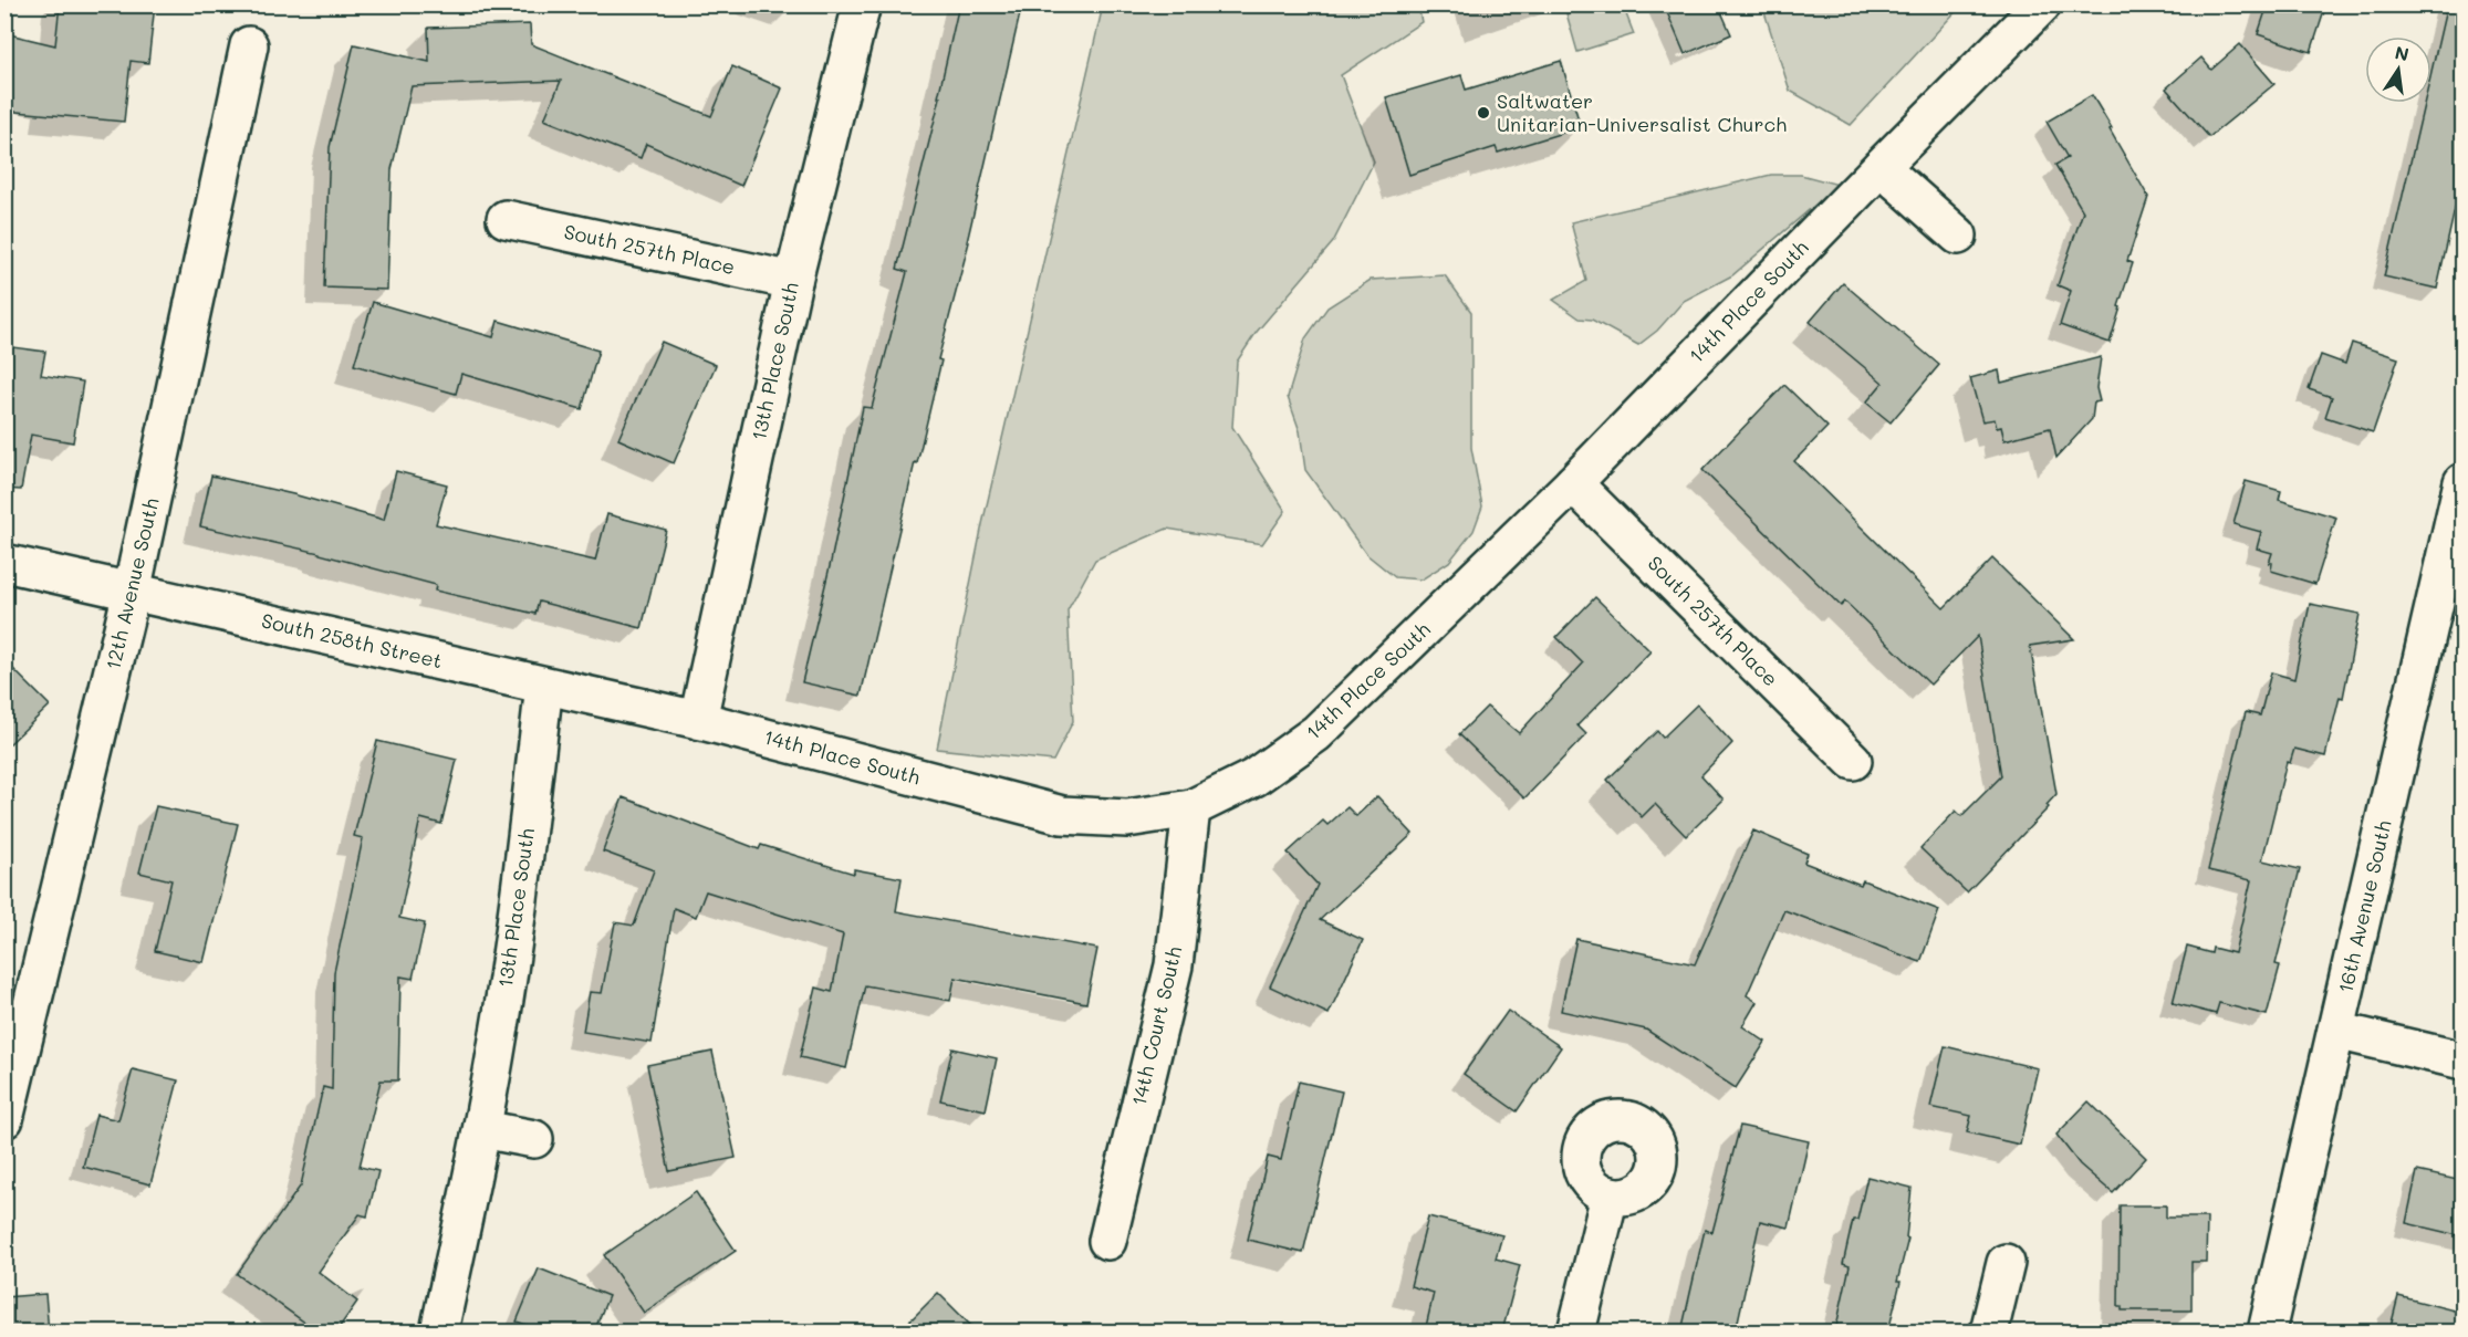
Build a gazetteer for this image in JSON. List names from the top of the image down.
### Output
{
  "streets": {
    "street": [
      "South 257th Place",
      "14th Place South",
      "13th Place South",
      "12th Avenue South",
      "South 258th Street",
      "16th Avenue South",
      "14th Court South"
    ]
  },
  "crossings": [
    ["South 257th Place", "14th Place South"],
    ["South 257th Place", "13th Place South"],
    ["14th Place South", "13th Place South"],
    ["14th Place South", "South 258th Street"],
    ["14th Place South", "14th Court South"],
    ["13th Place South", "South 258th Street"],
    ["12th Avenue South", "South 258th Street"]
  ],
  "places": ["Saltwater Unitarian-Universalist Church"],
  "north": "top"
}
